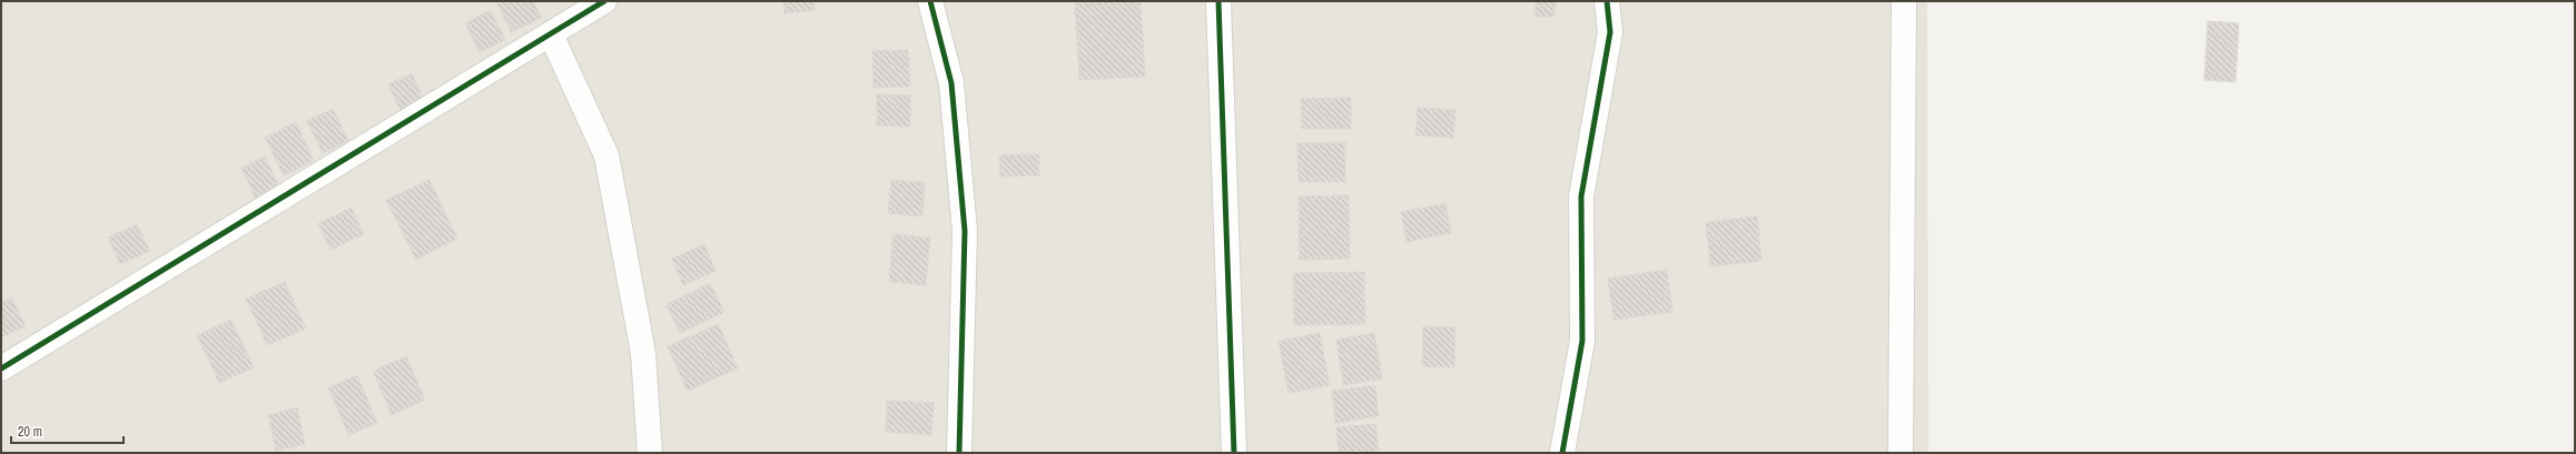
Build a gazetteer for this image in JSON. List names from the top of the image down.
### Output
{
  "scale_bar": "20 m"
}
